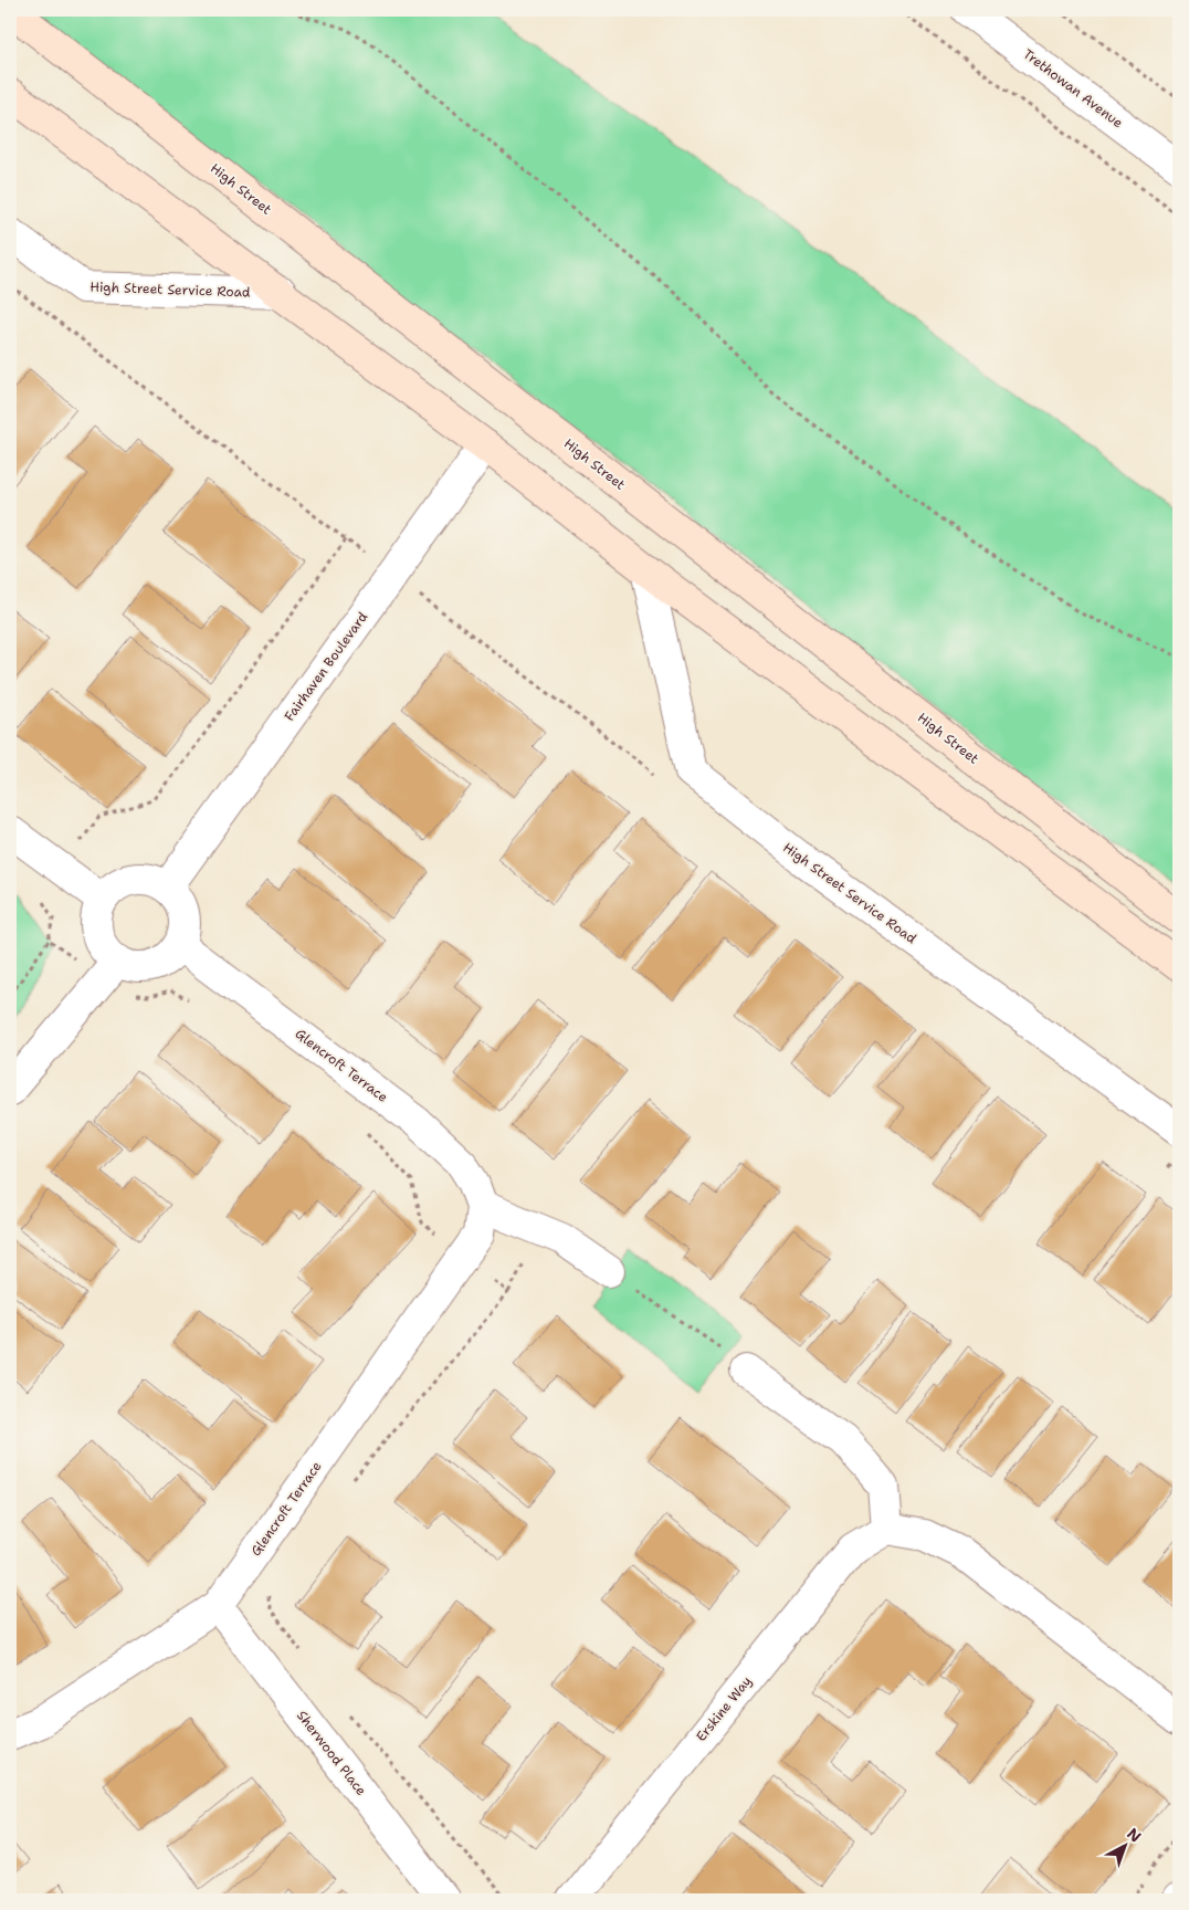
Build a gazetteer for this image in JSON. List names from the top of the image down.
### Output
{
  "streets": {
    "main road": ["High Street"],
    "street": [
      "Trethowan Avenue",
      "High Street Service Road",
      "Fairhaven Boulevard",
      "Glencroft Terrace",
      "Erskine Way",
      "Sherwood Place"
    ]
  },
  "crossings": [
    ["Fairhaven Boulevard", "Glencroft Terrace"],
    ["Glencroft Terrace", "Sherwood Place"]
  ],
  "north": "top right"
}
